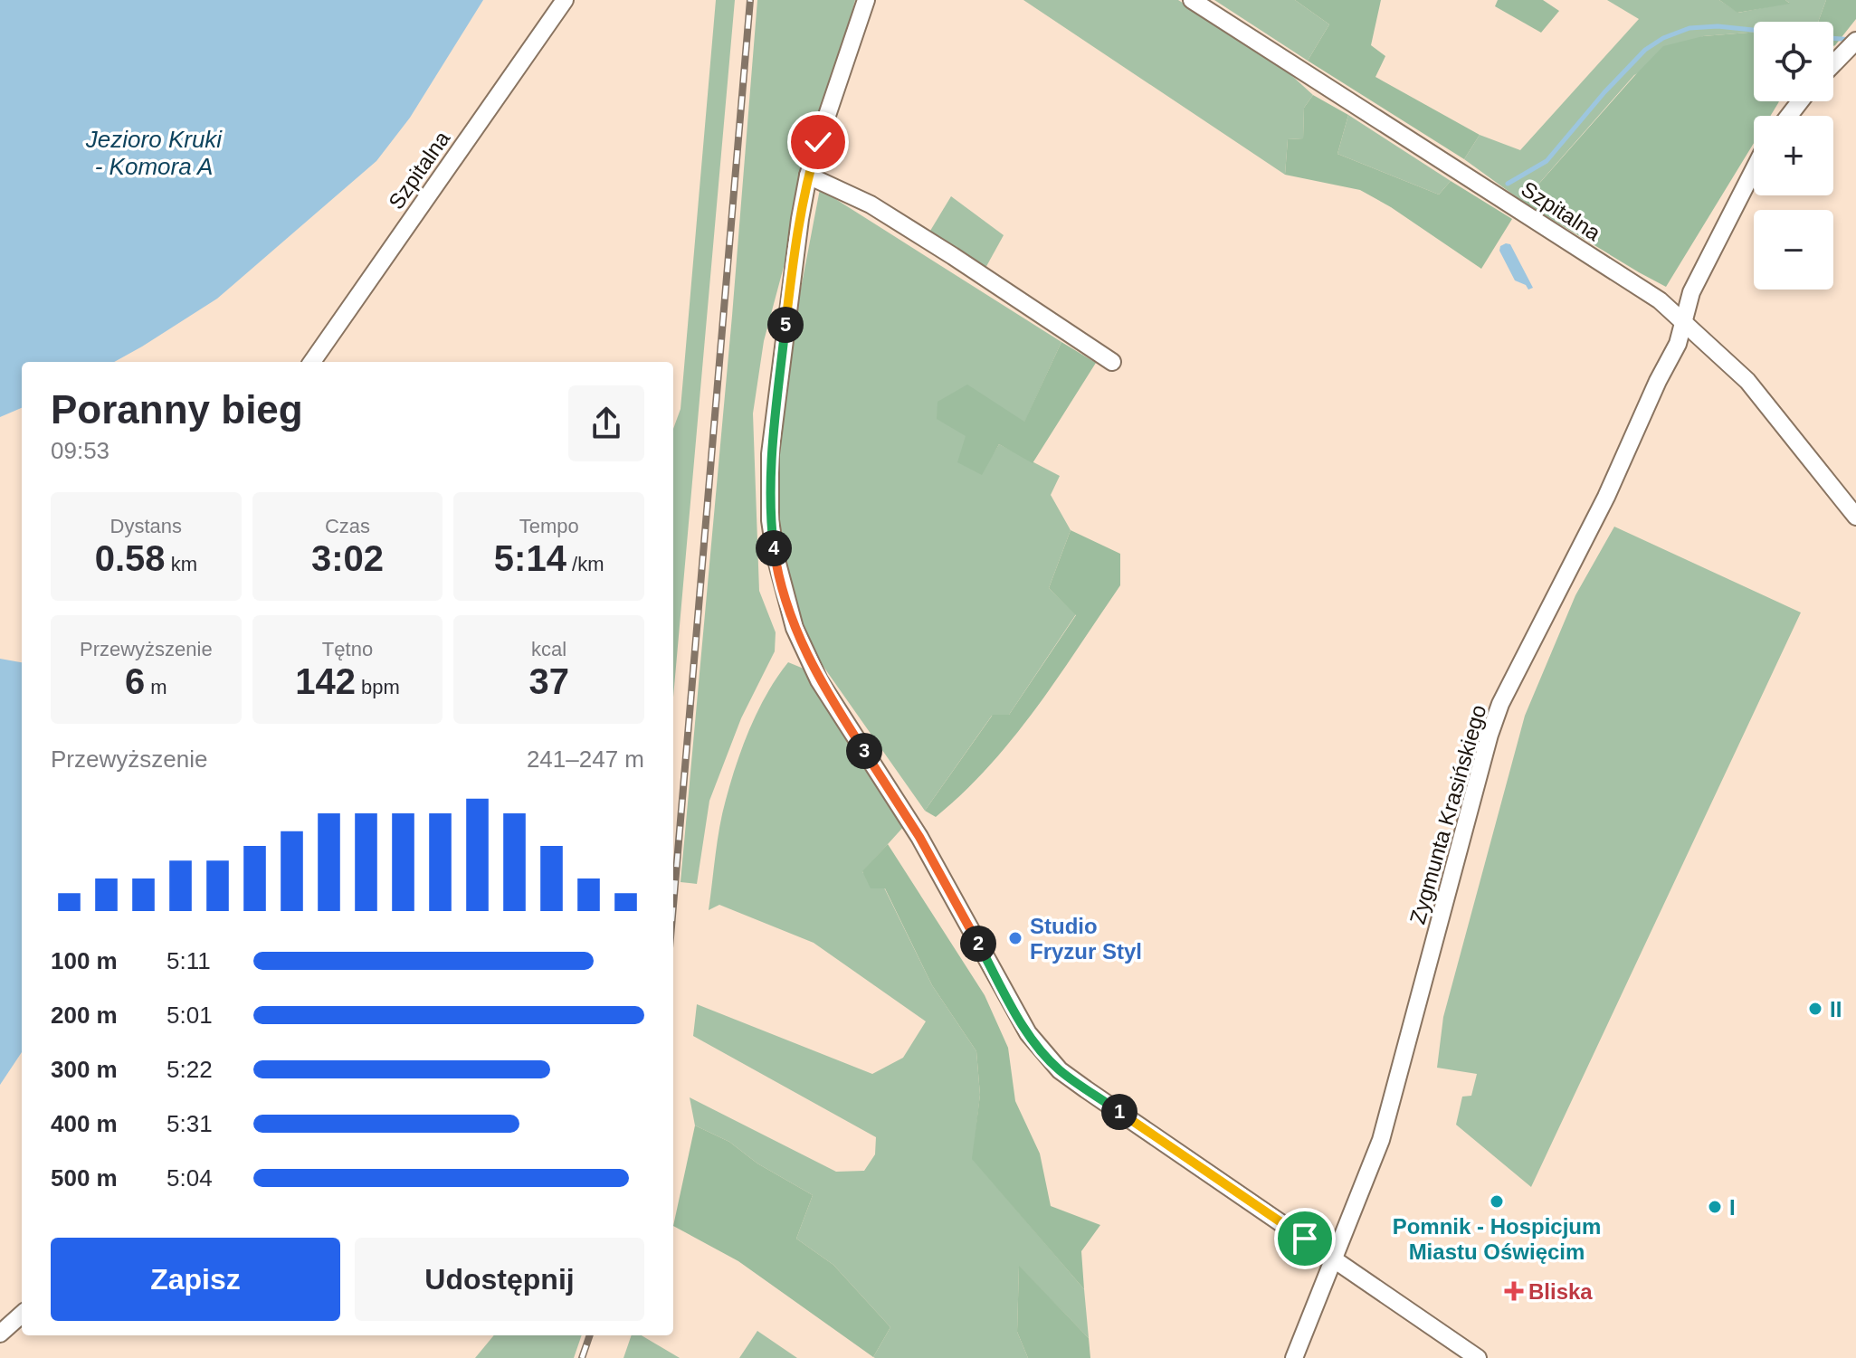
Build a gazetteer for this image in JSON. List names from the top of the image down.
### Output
{
  "streets": {
    "street": ["Szpitalna", "Zygmunta Krasińskiego"]
  },
  "crossings": [
    ["Szpitalna", "Zygmunta Krasińskiego"]
  ],
  "water": ["Jezioro Kruki - Komora A"],
  "places": {
    "other": [
      "Studio Fryzur Styl",
      "II",
      "Pomnik - Hospicjum Miastu Oświęcim",
      "I"
    ],
    "health": ["Bliska"]
  },
  "page": {
    "map_buttons": ["+", "−"],
    "pins": [
      "5",
      "4",
      "3",
      "2",
      "1"
    ],
    "heading": ["Poranny bieg", "09:53"],
    "stats": [
      ["Dystans", "0.58 km"],
      ["Czas", "3:02"],
      ["Tempo", "5:14 /km"],
      ["Przewyższenie", "6 m"],
      ["Tętno", "142 bpm"],
      ["kcal", "37"]
    ],
    "chart": ["Przewyższenie", "241–247 m"],
    "list": [
      {
        "name": "100 m",
        "note": "5:11"
      },
      {
        "name": "200 m",
        "note": "5:01"
      },
      {
        "name": "300 m",
        "note": "5:22"
      },
      {
        "name": "400 m",
        "note": "5:31"
      },
      {
        "name": "500 m",
        "note": "5:04"
      }
    ],
    "buttons": ["Zapisz", "Udostępnij"]
  }
}
